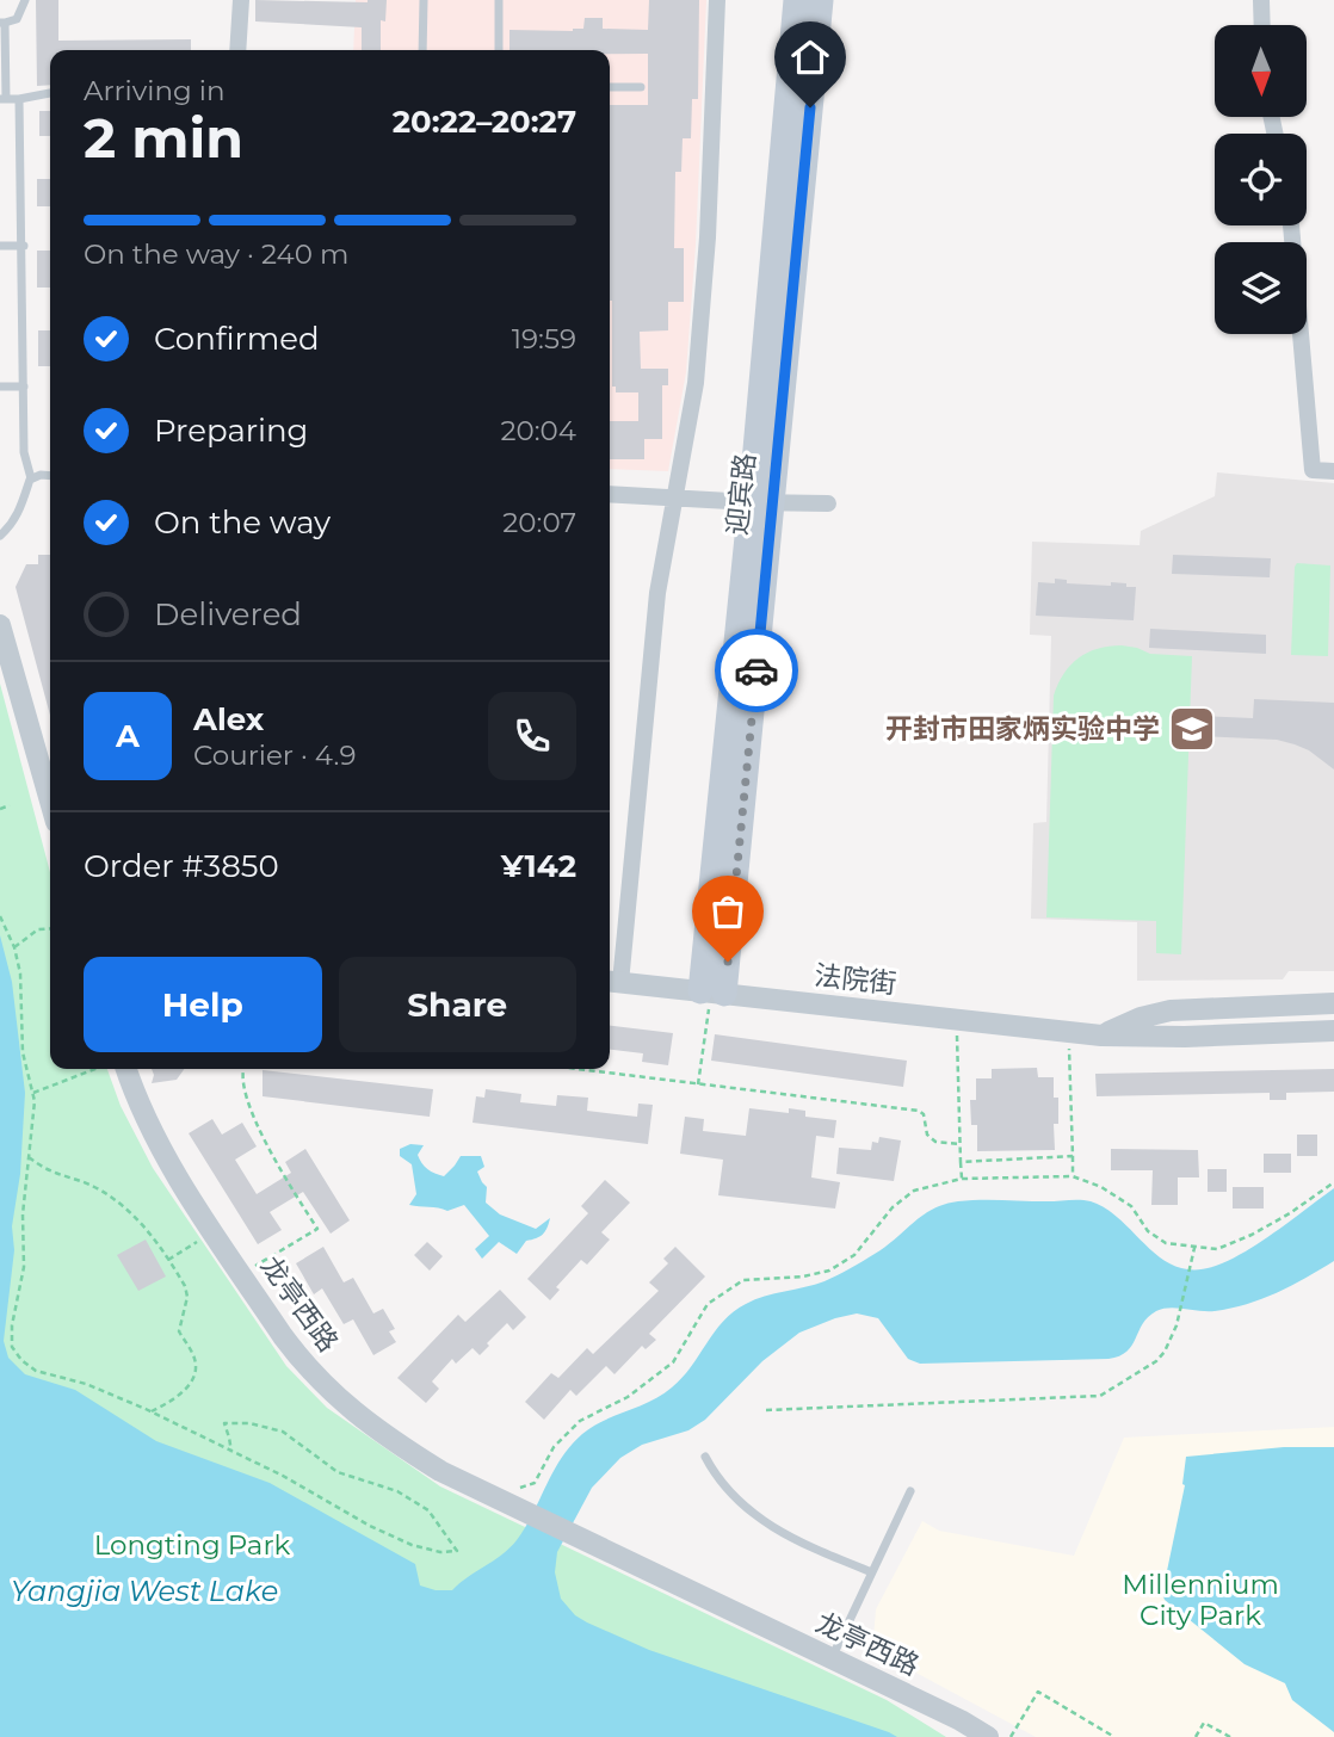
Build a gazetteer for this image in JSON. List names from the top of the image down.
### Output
{
  "streets": {
    "main road": ["迎宾路"],
    "street": ["法院街", "龙亭西路"]
  },
  "crossings": [
    ["迎宾路", "法院街"]
  ],
  "water": ["Yangjia West Lake"],
  "parks": ["Longting Park", "Millennium City Park"],
  "places": {
    "school or university": ["开封市田家炳实验中学"]
  },
  "north": "bottom",
  "page": {
    "heading": ["2 min", "Arriving in", "20:22–20:27"],
    "panel": [
      "Alex",
      "Courier · 4.9",
      "Order #3850",
      "¥142"
    ],
    "bar": "On the way · 240 m",
    "list": [
      ["Confirmed", "19:59"],
      ["Preparing", "20:04"],
      ["On the way", "20:07"],
      "Delivered"
    ],
    "round": "A",
    "buttons": ["Help", "Share"]
  }
}
